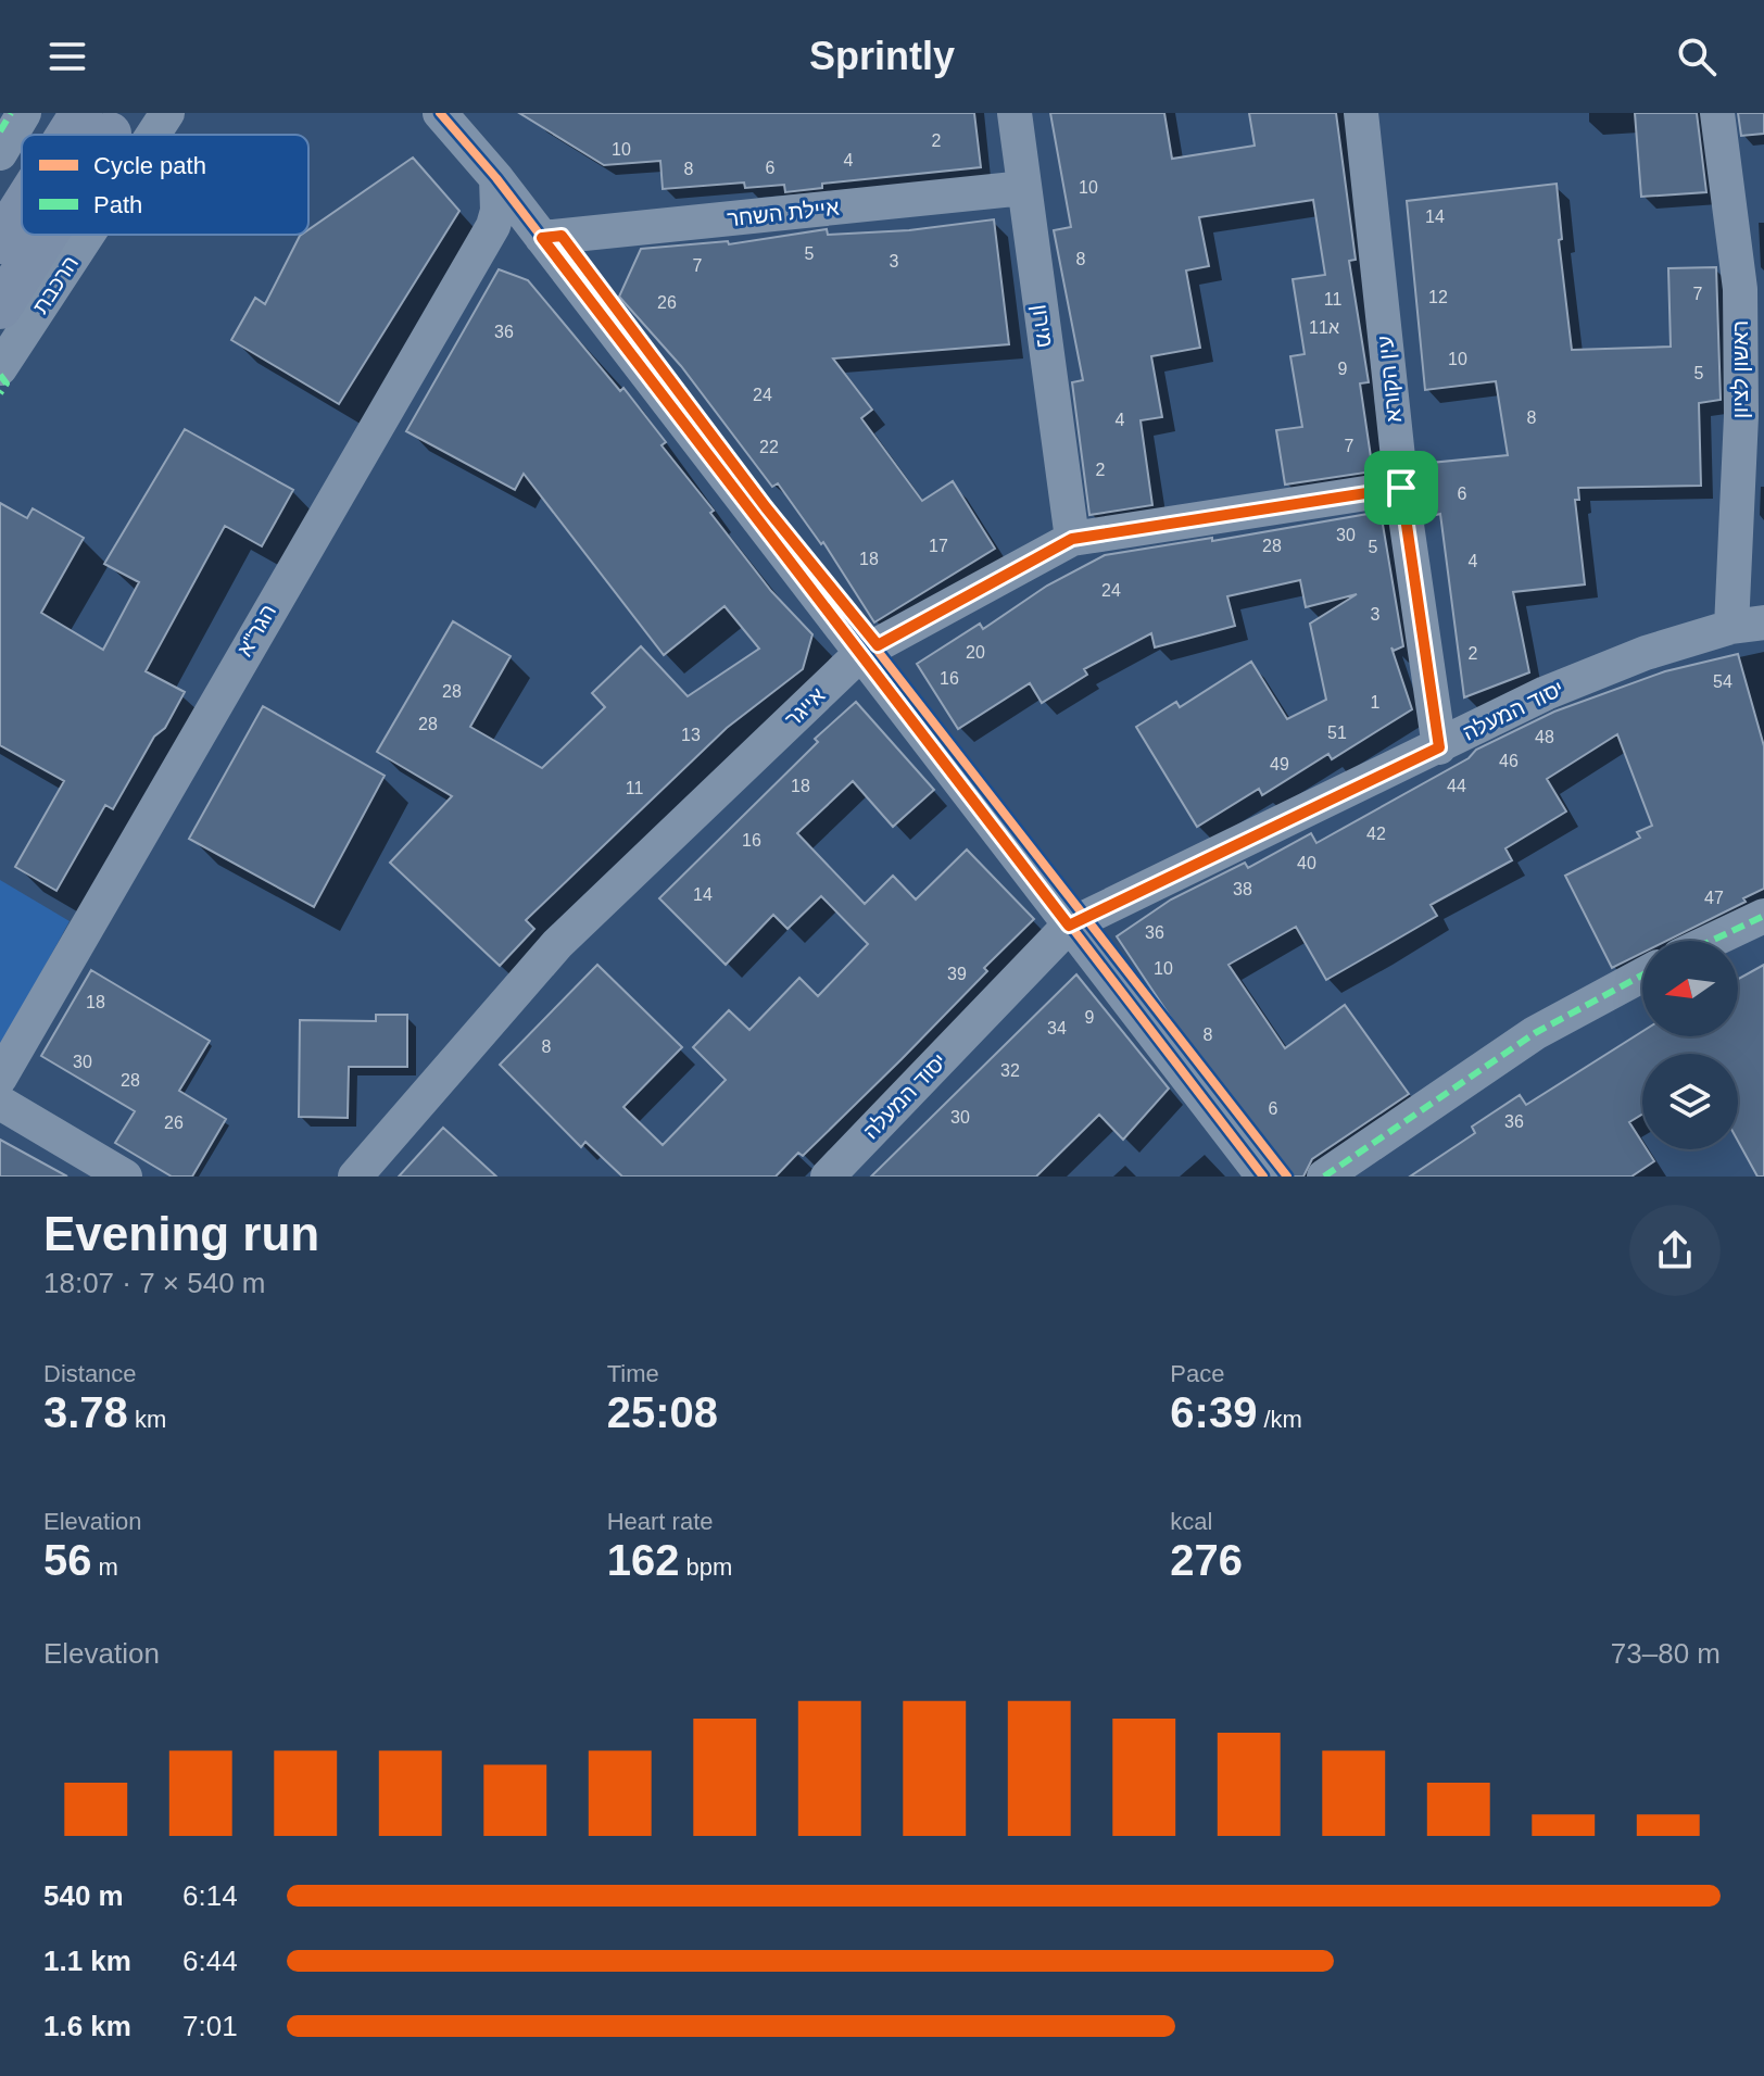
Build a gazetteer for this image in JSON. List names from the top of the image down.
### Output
{
  "streets": {
    "street": [
      "איילת השחר",
      "הרכבת",
      "מירון",
      "ראשון לציון",
      "עין הקורא",
      "הגר\"א",
      "אייגר",
      "יסוד המעלה"
    ]
  },
  "crossings": [
    ["איילת השחר", "מירון"],
    ["מירון", "אייגר"],
    ["ראשון לציון", "יסוד המעלה"],
    ["עין הקורא", "אייגר"],
    ["עין הקורא", "יסוד המעלה"]
  ],
  "house_numbers": [
    "2",
    "10",
    "4",
    "6",
    "8",
    "10",
    "14",
    "5",
    "8",
    "3",
    "7",
    "7",
    "12",
    "11",
    "26",
    "11א",
    "36",
    "10",
    "9",
    "5",
    "24",
    "8",
    "4",
    "7",
    "22",
    "2",
    "6",
    "30",
    "17",
    "28",
    "5",
    "18",
    "4",
    "24",
    "3",
    "20",
    "2",
    "16",
    "54",
    "28",
    "1",
    "28",
    "51",
    "13",
    "48",
    "46",
    "49",
    "18",
    "44",
    "11",
    "42",
    "16",
    "40",
    "38",
    "14",
    "47",
    "36",
    "10",
    "39",
    "18",
    "9",
    "34",
    "8",
    "8",
    "30",
    "32",
    "28",
    "6",
    "30",
    "36",
    "26"
  ],
  "legend": ["Cycle path", "Path"],
  "north": "left",
  "page": {
    "header": "Sprintly",
    "heading": ["Evening run", "18:07 · 7 × 540 m"],
    "stats": [
      ["Distance", "3.78 km"],
      ["Time", "25:08"],
      ["Pace", "6:39 /km"],
      ["Elevation", "56 m"],
      ["Heart rate", "162 bpm"],
      ["kcal", "276"]
    ],
    "chart": ["Elevation", "73–80 m"],
    "list": [
      {
        "name": "540 m",
        "note": "6:14"
      },
      {
        "name": "1.1 km",
        "note": "6:44"
      },
      {
        "name": "1.6 km",
        "note": "7:01"
      }
    ]
  }
}
